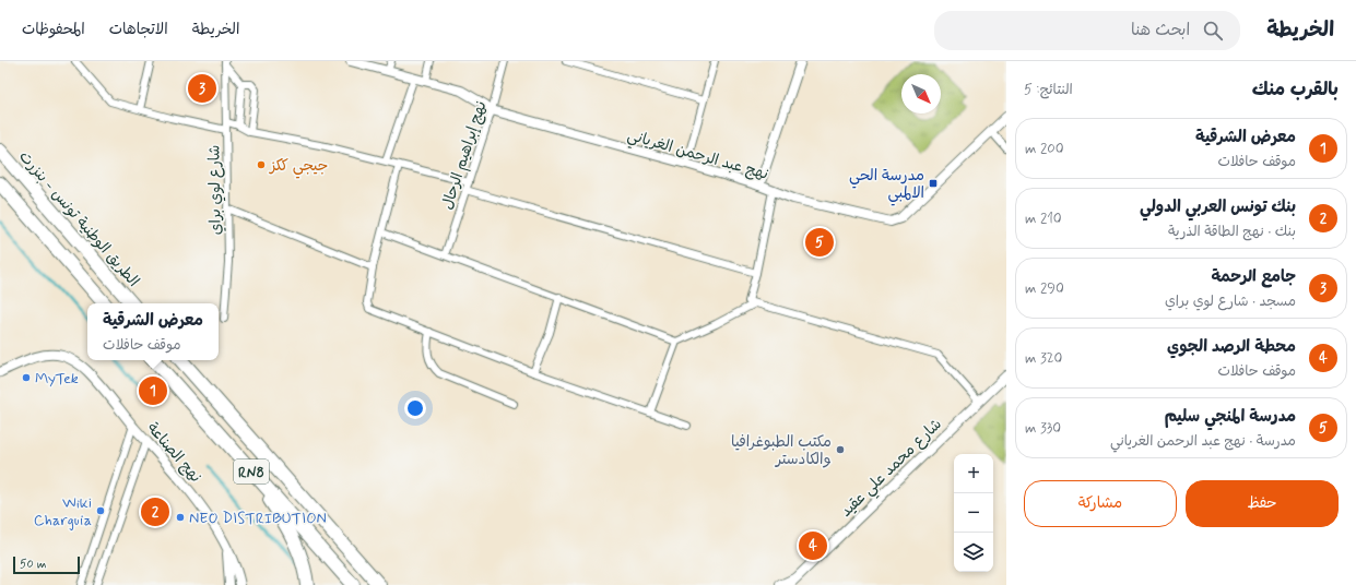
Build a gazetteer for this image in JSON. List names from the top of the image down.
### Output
{
  "streets": {
    "highway": ["الطريق الوطنية تونس - بنزرت", "RN8"],
    "street": [
      "نهج عبد الرحمن الغرياني",
      "نهج إبراهيم الرحال",
      "شارع لوي براي",
      "نهج الصناعة",
      "شارع محمد علي عقيد"
    ]
  },
  "crossings": [
    ["نهج عبد الرحمن الغرياني", "نهج إبراهيم الرحال"]
  ],
  "places": {
    "other": [
      "جيجي ككز",
      "MyTek",
      "مكتب الطبوغرافيا والكادستر",
      "Wiki Charguia",
      "NEO DISTRIBUTION"
    ],
    "transit": ["مدرسة الحي الالمبي"]
  },
  "scale_bar": "50 m",
  "north": "bottom right",
  "page": {
    "header": "الخريطة",
    "search": "ابحث هنا",
    "nav": ["الخريطة", "الاتجاهات", "المحفوظات"],
    "heading": ["بالقرب منك", "النتائج: 5"],
    "pins": [
      "3",
      "5",
      "1",
      "2",
      "4"
    ],
    "list": [
      {
        "mark": "1",
        "name": "معرض الشرقية",
        "note": "موقف حافلات",
        "value": "200 m"
      },
      {
        "mark": "2",
        "name": "بنك تونس العربي الدولي",
        "note": "بنك · نهج الطاقة الذرية",
        "value": "210 m"
      },
      {
        "mark": "3",
        "name": "جامع الرحمة",
        "note": "مسجد · شارع لوي براي",
        "value": "290 m"
      },
      {
        "mark": "4",
        "name": "محطة الرصد الجوي",
        "note": "موقف حافلات",
        "value": "320 m"
      },
      {
        "mark": "5",
        "name": "مدرسة المنجي سليم",
        "note": "مدرسة · نهج عبد الرحمن الغرياني",
        "value": "330 m"
      }
    ],
    "popup": ["معرض الشرقية", "موقف حافلات"],
    "map_buttons": ["+", "−"],
    "buttons": ["حفظ", "مشاركة"],
    "scale": "50 m"
  }
}
